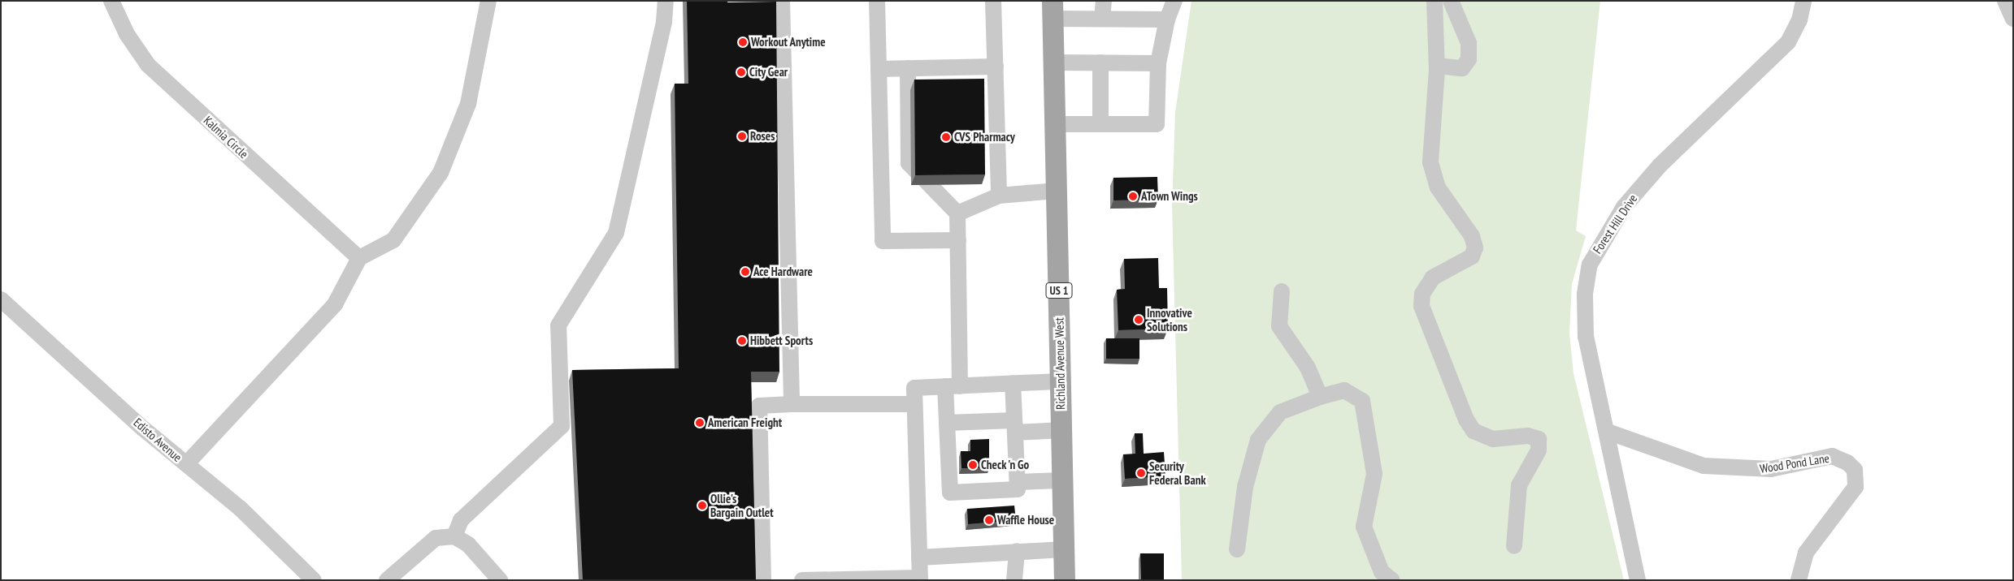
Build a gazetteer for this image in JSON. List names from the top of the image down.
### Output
{
  "streets": {
    "main road": ["US 1", "Richland Avenue West"],
    "street": [
      "Kalmia Circle",
      "Forest Hill Drive",
      "Edisto Avenue",
      "Wood Pond Lane"
    ]
  },
  "crossings": [
    ["Forest Hill Drive", "Wood Pond Lane"]
  ],
  "places": [
    "Workout Anytime",
    "City Gear",
    "Roses",
    "CVS Pharmacy",
    "ATown Wings",
    "Ace Hardware",
    "Innovative Solutions",
    "Hibbett Sports",
    "American Freight",
    "Check 'n Go",
    "Security Federal Bank",
    "Ollie's Bargain Outlet",
    "Waffle House"
  ]
}
